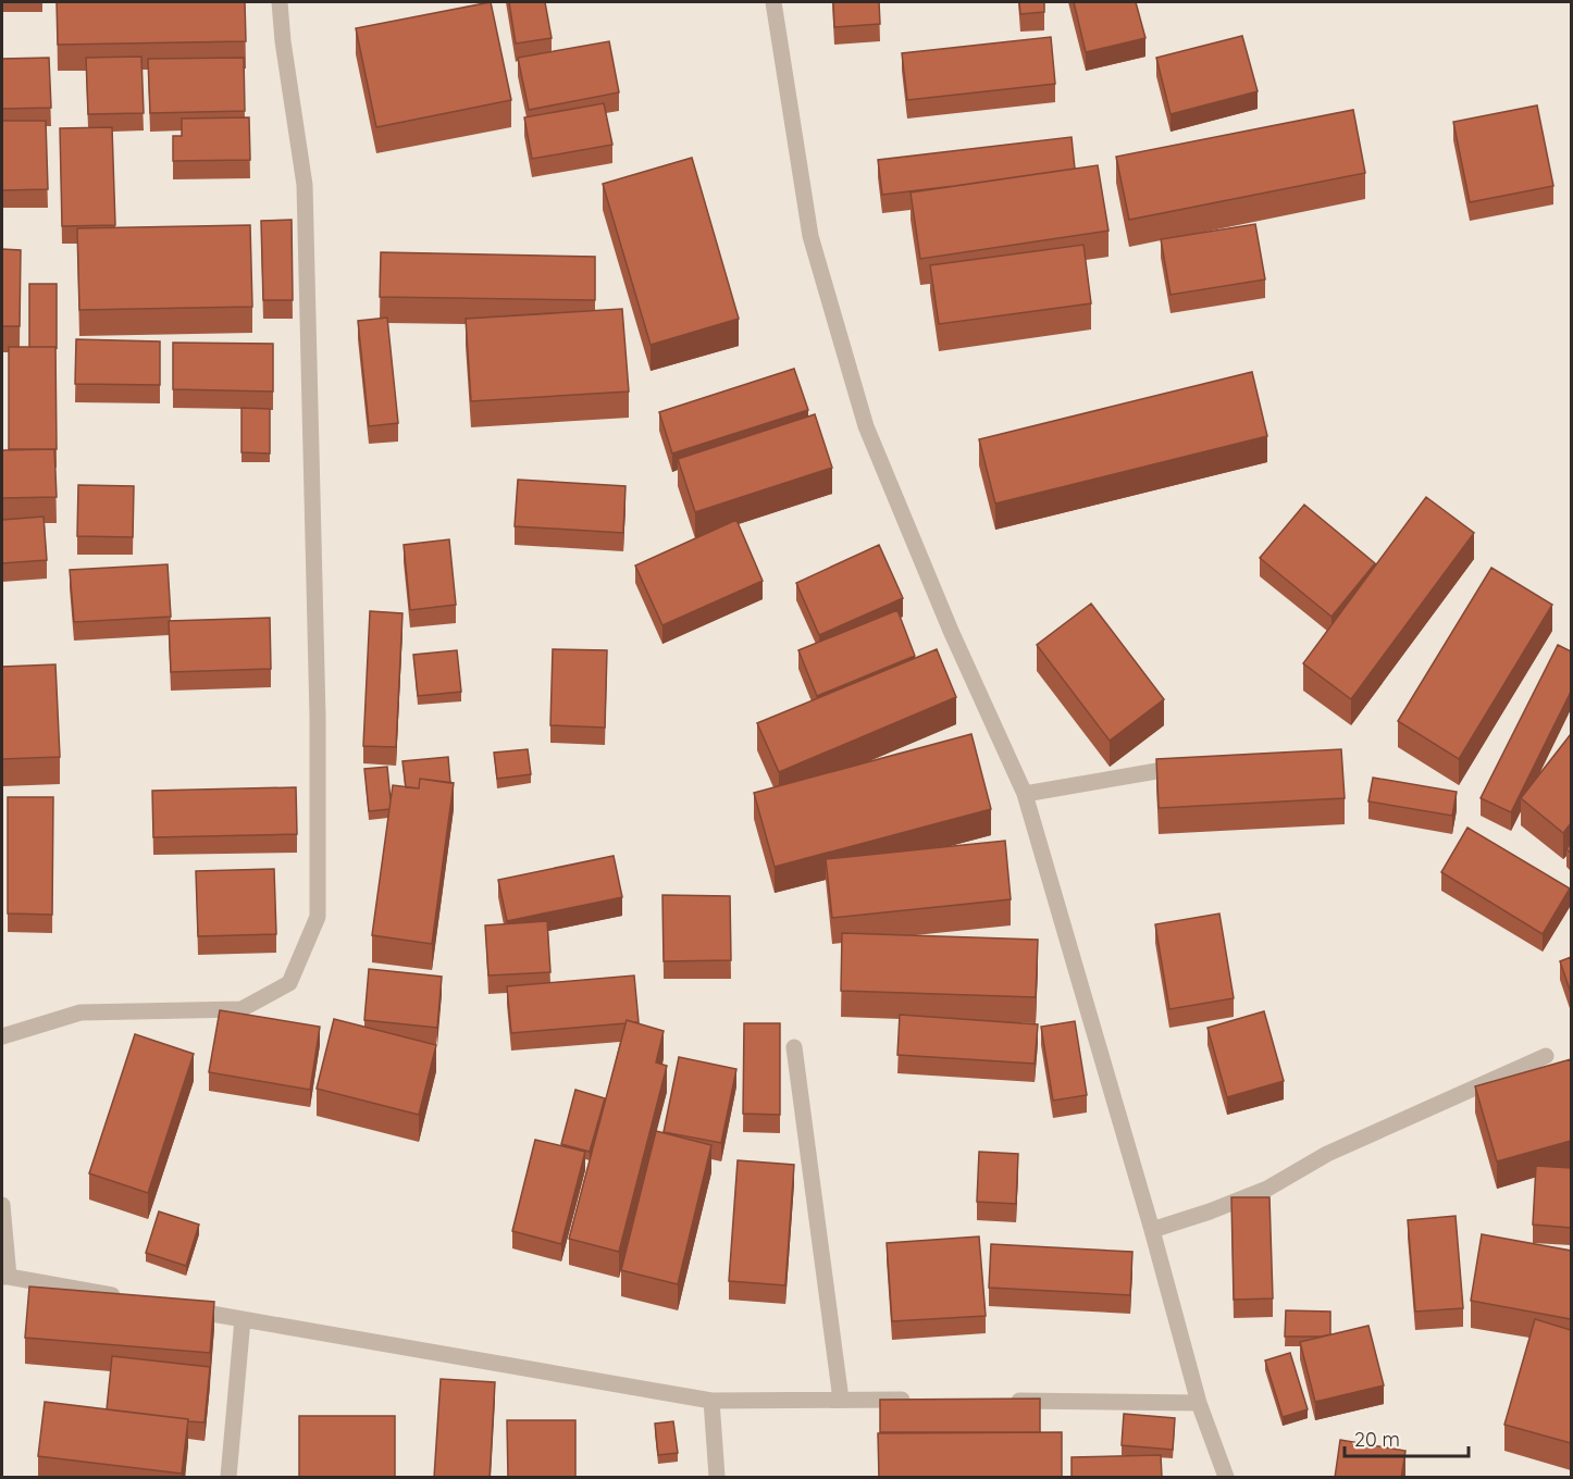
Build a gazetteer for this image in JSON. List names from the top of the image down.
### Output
{
  "scale_bar": "20 m"
}
